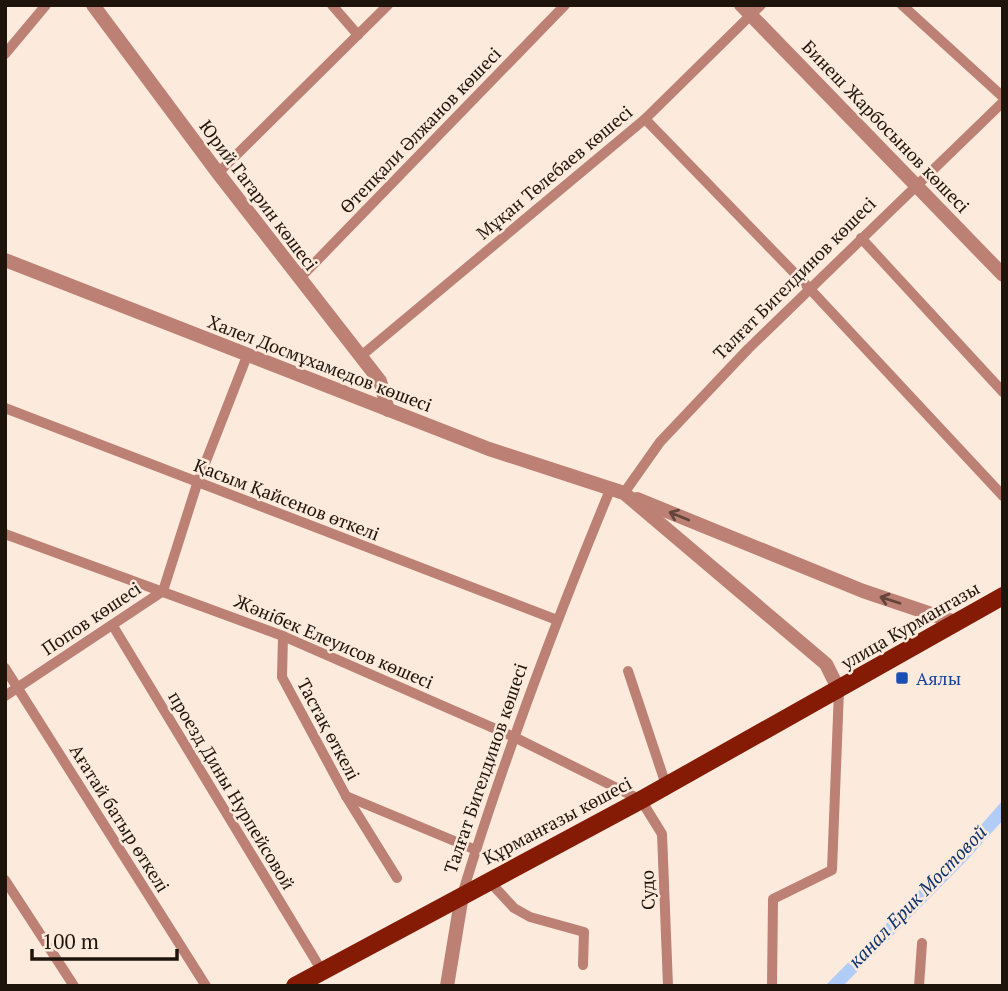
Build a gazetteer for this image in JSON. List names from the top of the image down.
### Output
{
  "streets": {
    "main road": ["улица Курмангазы", "Құрманғазы көшесі"],
    "street": [
      "Бинеш Жарбосынов көшесі",
      "Өтепқали Әлжанов көшесі",
      "Мұқан Төлебаев көшесі",
      "Юрий Гагарин көшесі",
      "Талғат Бигелдинов көшесі",
      "Халел Досмұхамедов көшесі",
      "Қасым Қайсенов өткелі",
      "Попов көшесі",
      "Жәнібек Елеуисов көшесі",
      "Тастақ өткелі",
      "проезд Дины Нурпейсовой",
      "Ағатай батыр өткелі",
      "Судо"
    ]
  },
  "crossings": [
    ["Бинеш Жарбосынов көшесі", "Мұқан Төлебаев көшесі"],
    ["Бинеш Жарбосынов көшесі", "Талғат Бигелдинов көшесі"],
    ["Өтепқали Әлжанов көшесі", "Юрий Гагарин көшесі"],
    ["Мұқан Төлебаев көшесі", "Юрий Гагарин көшесі"],
    ["Юрий Гагарин көшесі", "Халел Досмұхамедов көшесі"],
    ["Талғат Бигелдинов көшесі", "Халел Досмұхамедов көшесі"],
    ["Талғат Бигелдинов көшесі", "Қасым Қайсенов өткелі"],
    ["Талғат Бигелдинов көшесі", "Жәнібек Елеуисов көшесі"],
    ["Талғат Бигелдинов көшесі", "Тастақ өткелі"],
    ["Талғат Бигелдинов көшесі", "Құрманғазы көшесі"],
    ["Халел Досмұхамедов көшесі", "Попов көшесі"],
    ["Халел Досмұхамедов көшесі", "улица Курмангазы"],
    ["Халел Досмұхамедов көшесі", "Құрманғазы көшесі"],
    ["Қасым Қайсенов өткелі", "Попов көшесі"],
    ["Попов көшесі", "Жәнібек Елеуисов көшесі"],
    ["Попов көшесі", "проезд Дины Нурпейсовой"],
    ["Попов көшесі", "Ағатай батыр өткелі"],
    ["улица Курмангазы", "Құрманғазы көшесі"],
    ["Жәнібек Елеуисов көшесі", "Тастақ өткелі"],
    ["Жәнібек Елеуисов көшесі", "Құрманғазы көшесі"],
    ["Жәнібек Елеуисов көшесі", "Судо"],
    ["проезд Дины Нурпейсовой", "Құрманғазы көшесі"],
    ["Құрманғазы көшесі", "Судо"]
  ],
  "water": ["канал Ерик Мостовой"],
  "places": {
    "transit": ["Аялы"]
  },
  "scale_bar": "100 m"
}
